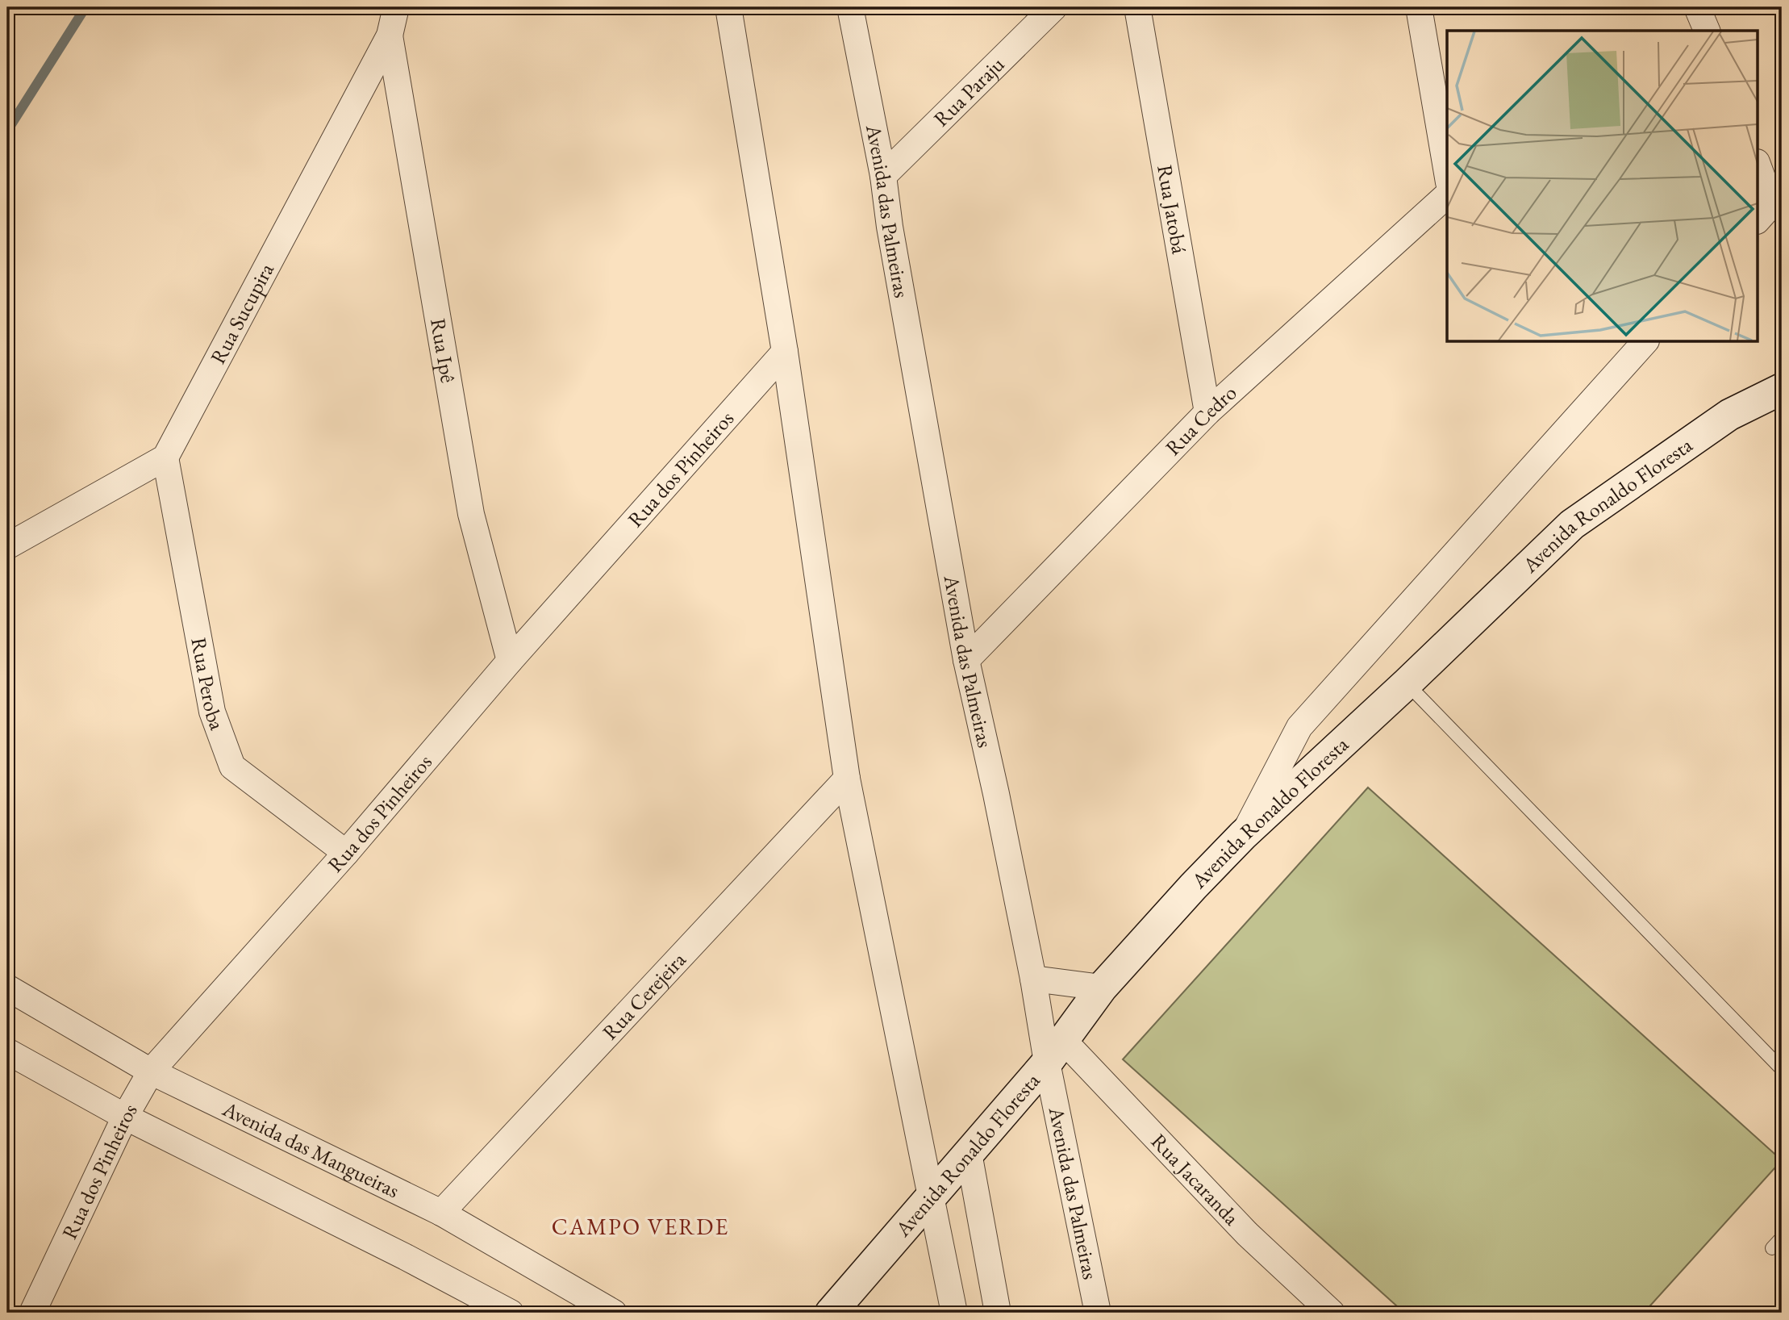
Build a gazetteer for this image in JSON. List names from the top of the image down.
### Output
{
  "streets": {
    "main road": ["Avenida Ronaldo Floresta"],
    "street": [
      "Rua Paraju",
      "Rua Jatobá",
      "Avenida das Palmeiras",
      "Rua Sucupira",
      "Rua Ipê",
      "Rua Cedro",
      "Rua dos Pinheiros",
      "Rua Peroba",
      "Rua Cerejeira",
      "Avenida das Mangueiras",
      "Rua Jacaranda"
    ]
  },
  "crossings": [
    ["Rua Paraju", "Avenida das Palmeiras"],
    ["Rua Jatobá", "Rua Cedro"],
    ["Avenida das Palmeiras", "Rua Cedro"],
    ["Avenida das Palmeiras", "Avenida Ronaldo Floresta"],
    ["Avenida das Palmeiras", "Rua Jacaranda"],
    ["Rua Sucupira", "Rua Ipê"],
    ["Rua Sucupira", "Rua Peroba"],
    ["Rua Ipê", "Rua dos Pinheiros"],
    ["Rua dos Pinheiros", "Rua Peroba"],
    ["Rua dos Pinheiros", "Avenida das Mangueiras"],
    ["Avenida Ronaldo Floresta", "Rua Jacaranda"],
    ["Rua Cerejeira", "Avenida das Mangueiras"]
  ],
  "districts": ["CAMPO VERDE"]
}
